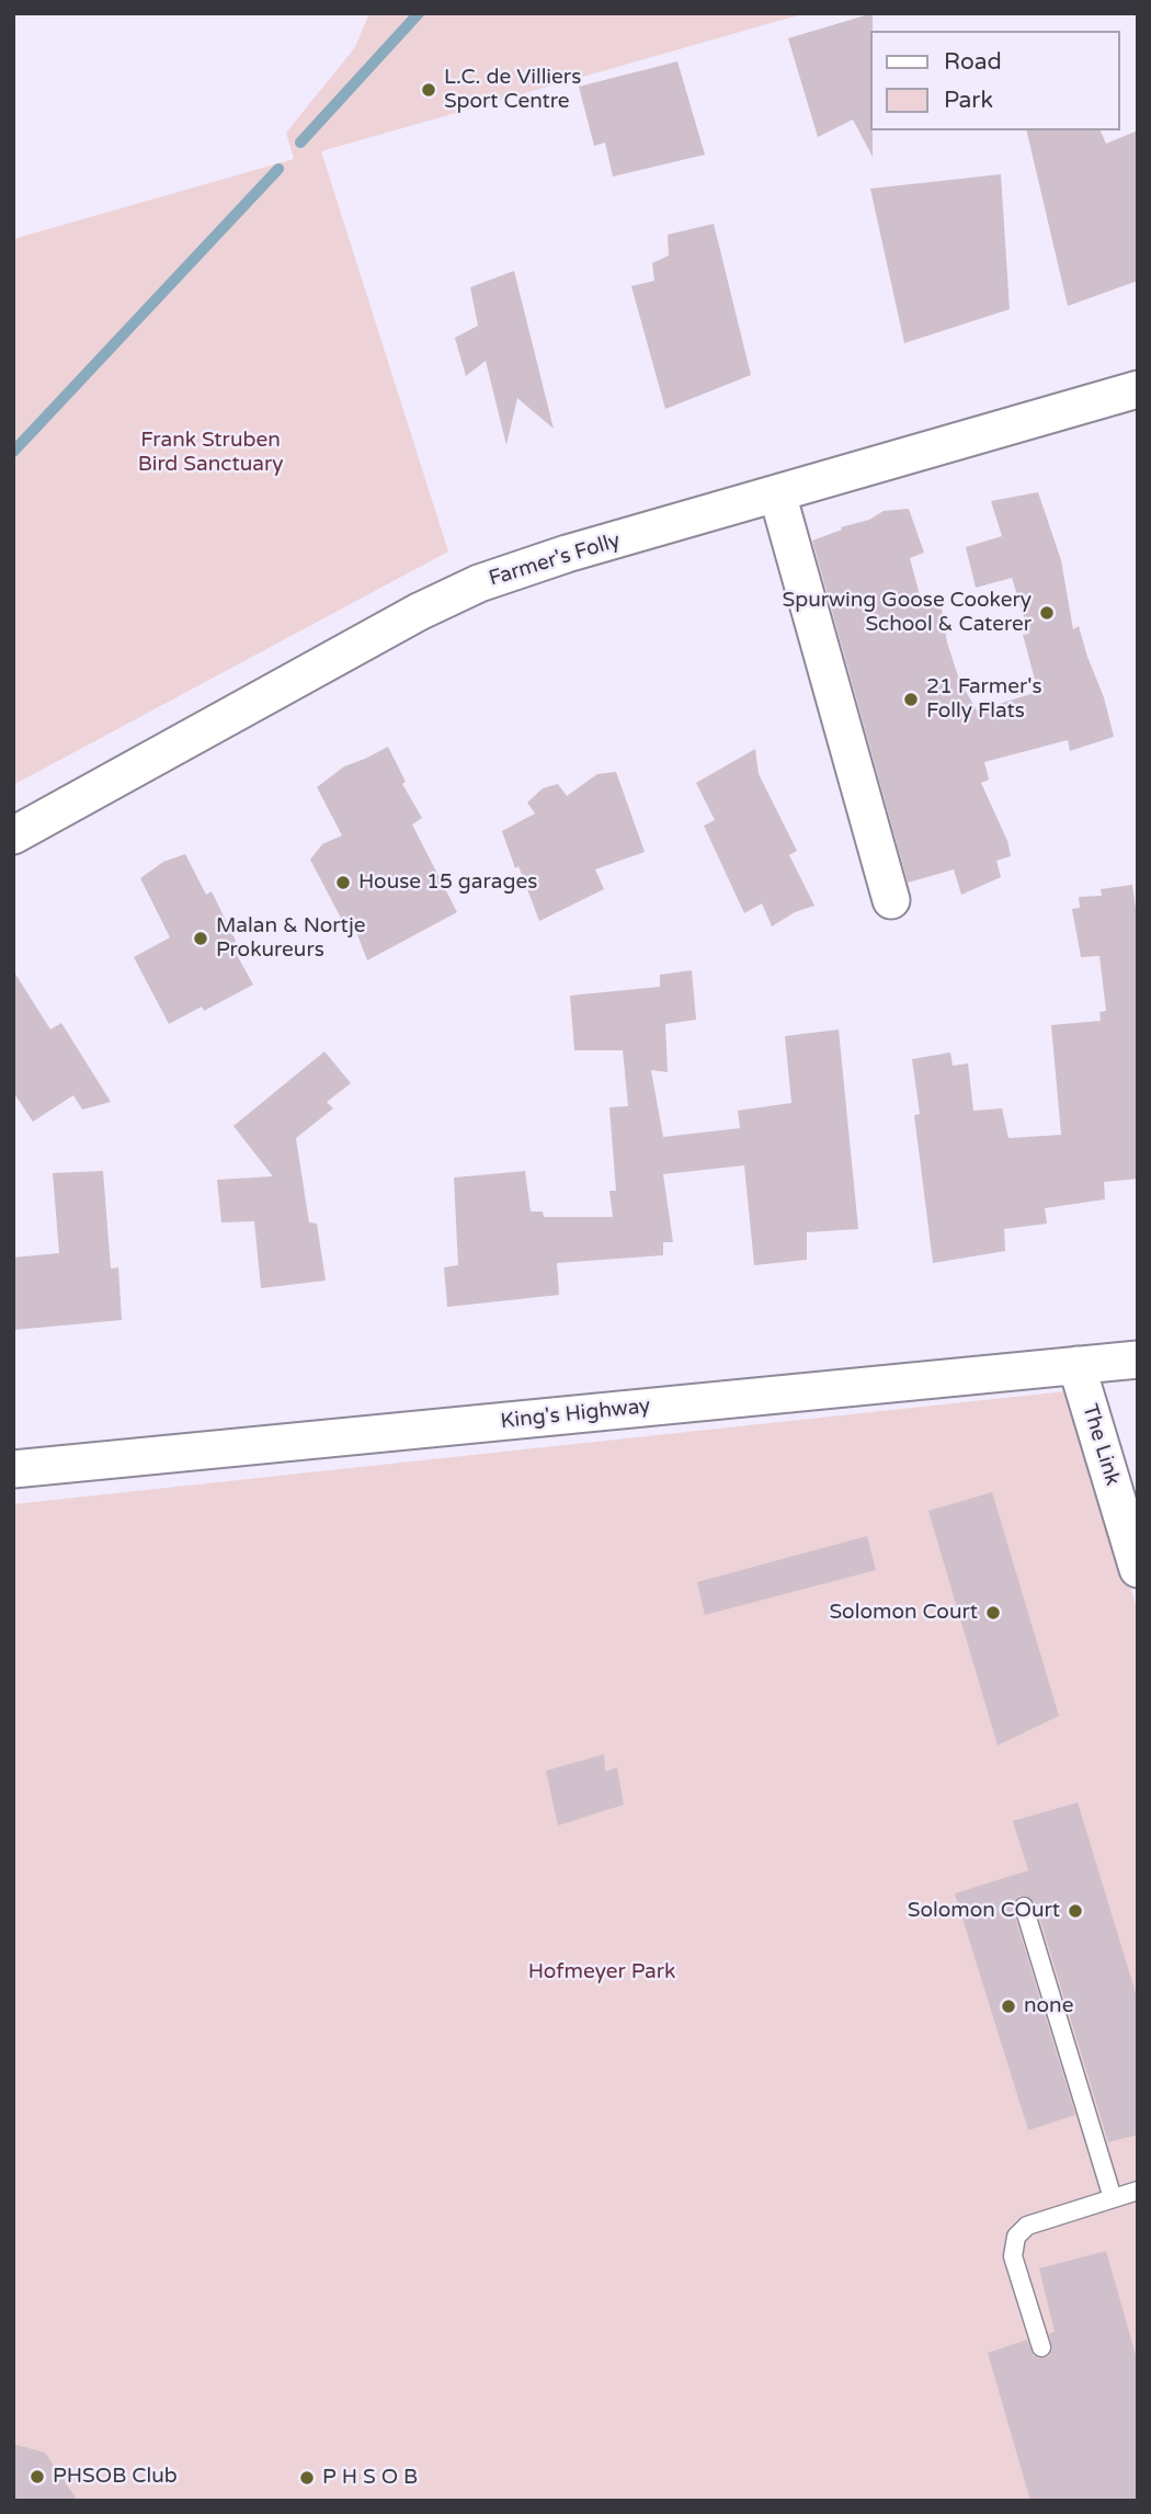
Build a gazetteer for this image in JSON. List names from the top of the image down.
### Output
{
  "streets": {
    "street": ["Farmer's Folly", "King's Highway", "The Link"]
  },
  "crossings": [
    ["King's Highway", "The Link"]
  ],
  "parks": ["Frank Struben Bird Sanctuary", "Hofmeyer Park"],
  "places": [
    "L.C. de Villiers Sport Centre",
    "Spurwing Goose Cookery School & Caterer",
    "21 Farmer's Folly Flats",
    "House 15 garages",
    "Malan & Nortje Prokureurs",
    "Solomon Court",
    "Solomon COurt",
    "none",
    "PHSOB Club",
    "P H S O B"
  ],
  "legend": ["Road", "Park"]
}
